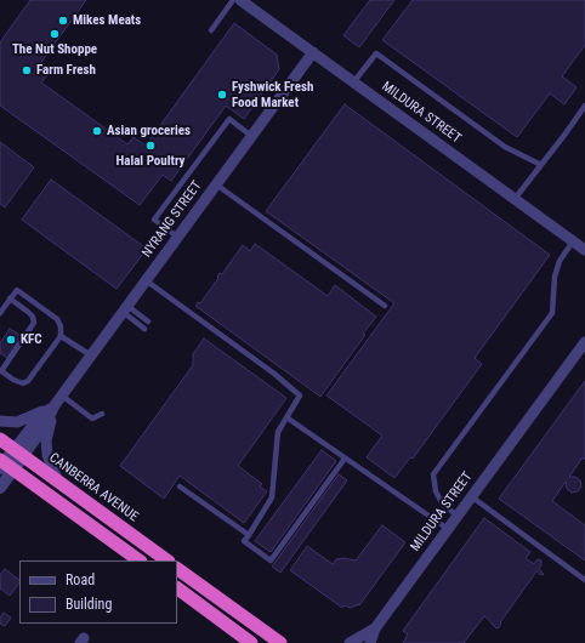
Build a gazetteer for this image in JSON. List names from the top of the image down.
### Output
{
  "streets": {
    "highway": ["CANBERRA AVENUE"],
    "street": ["MILDURA STREET", "NYRANG STREET"]
  },
  "crossings": [
    ["MILDURA STREET", "NYRANG STREET"],
    ["NYRANG STREET", "CANBERRA AVENUE"]
  ],
  "places": [
    "Mikes Meats",
    "The Nut Shoppe",
    "Farm Fresh",
    "Fyshwick Fresh Food Market",
    "Asian groceries",
    "Halal Poultry",
    "KFC"
  ],
  "legend": ["Road", "Building"]
}
